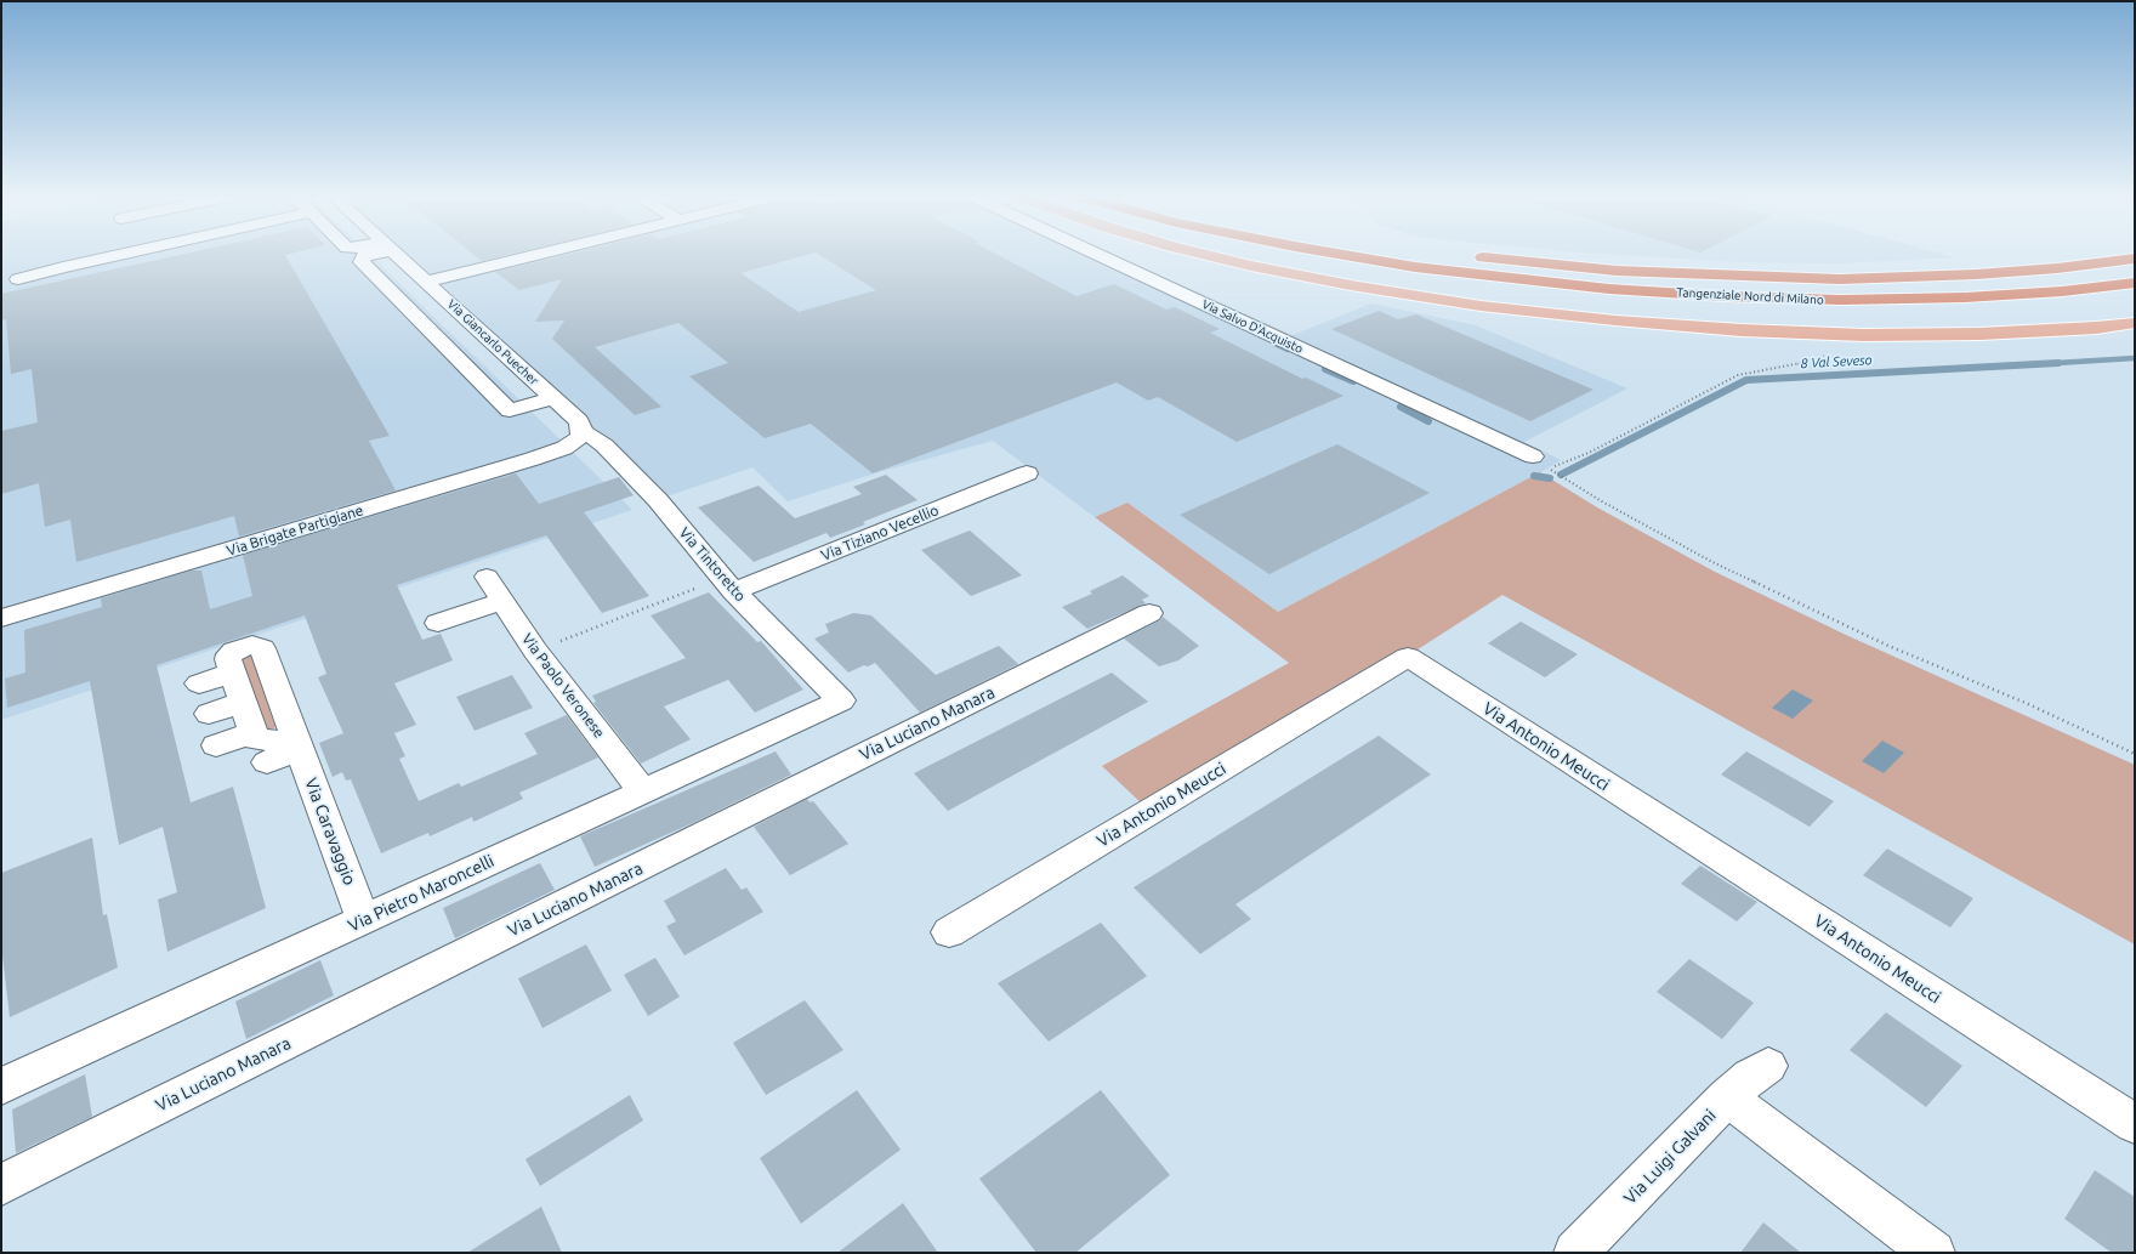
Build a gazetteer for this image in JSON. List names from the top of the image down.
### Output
{
  "streets": {
    "highway": ["Tangenziale Nord di Milano"],
    "street": [
      "Via Salvo D'Acquisto",
      "Via Giancarlo Puecher",
      "Via Brigate Partigiane",
      "Via Tiziano Vecellio",
      "Via Tintoretto",
      "Via Paolo Veronese",
      "Via Luciano Manara",
      "Via Antonio Meucci",
      "Via Caravaggio",
      "Via Pietro Maroncelli",
      "Via Luigi Galvani"
    ]
  },
  "crossings": [
    ["Via Giancarlo Puecher", "Via Brigate Partigiane"],
    ["Via Giancarlo Puecher", "Via Tintoretto"],
    ["Via Brigate Partigiane", "Via Tintoretto"],
    ["Via Tiziano Vecellio", "Via Tintoretto"],
    ["Via Tintoretto", "Via Pietro Maroncelli"],
    ["Via Paolo Veronese", "Via Pietro Maroncelli"],
    ["Via Caravaggio", "Via Pietro Maroncelli"]
  ],
  "water": ["8 Val Seveso"]
}
